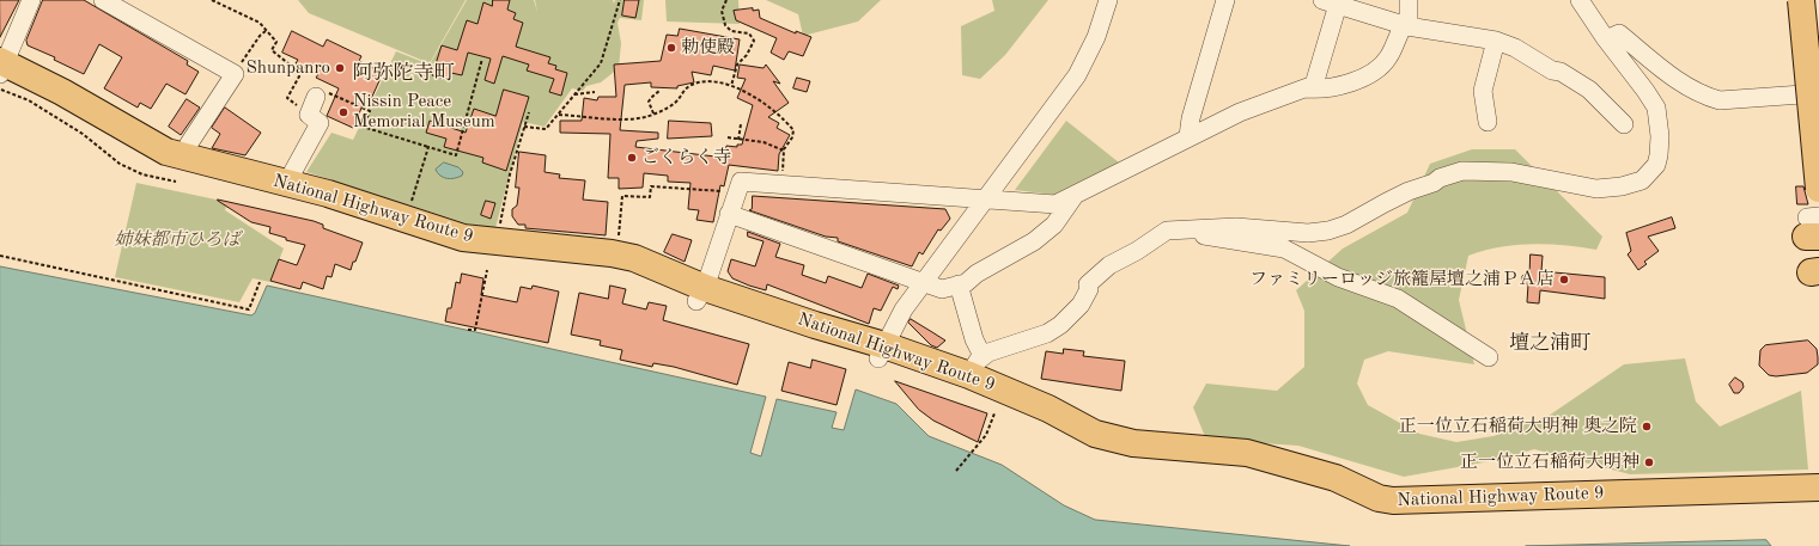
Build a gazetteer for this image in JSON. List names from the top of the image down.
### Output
{
  "streets": {
    "highway": ["National Highway Route 9"]
  },
  "districts": ["阿弥陀寺町", "壇之浦町"],
  "parks": ["姉妹都市ひろば"],
  "places": [
    "勅使殿",
    "Shunpanro",
    "Nissin Peace Memorial Museum",
    "ごくらく寺",
    "ファミリーロッジ旅籠屋壇之浦ＰＡ店",
    "正一位立石稲荷大明神 奥之院",
    "正一位立石稲荷大明神"
  ]
}
